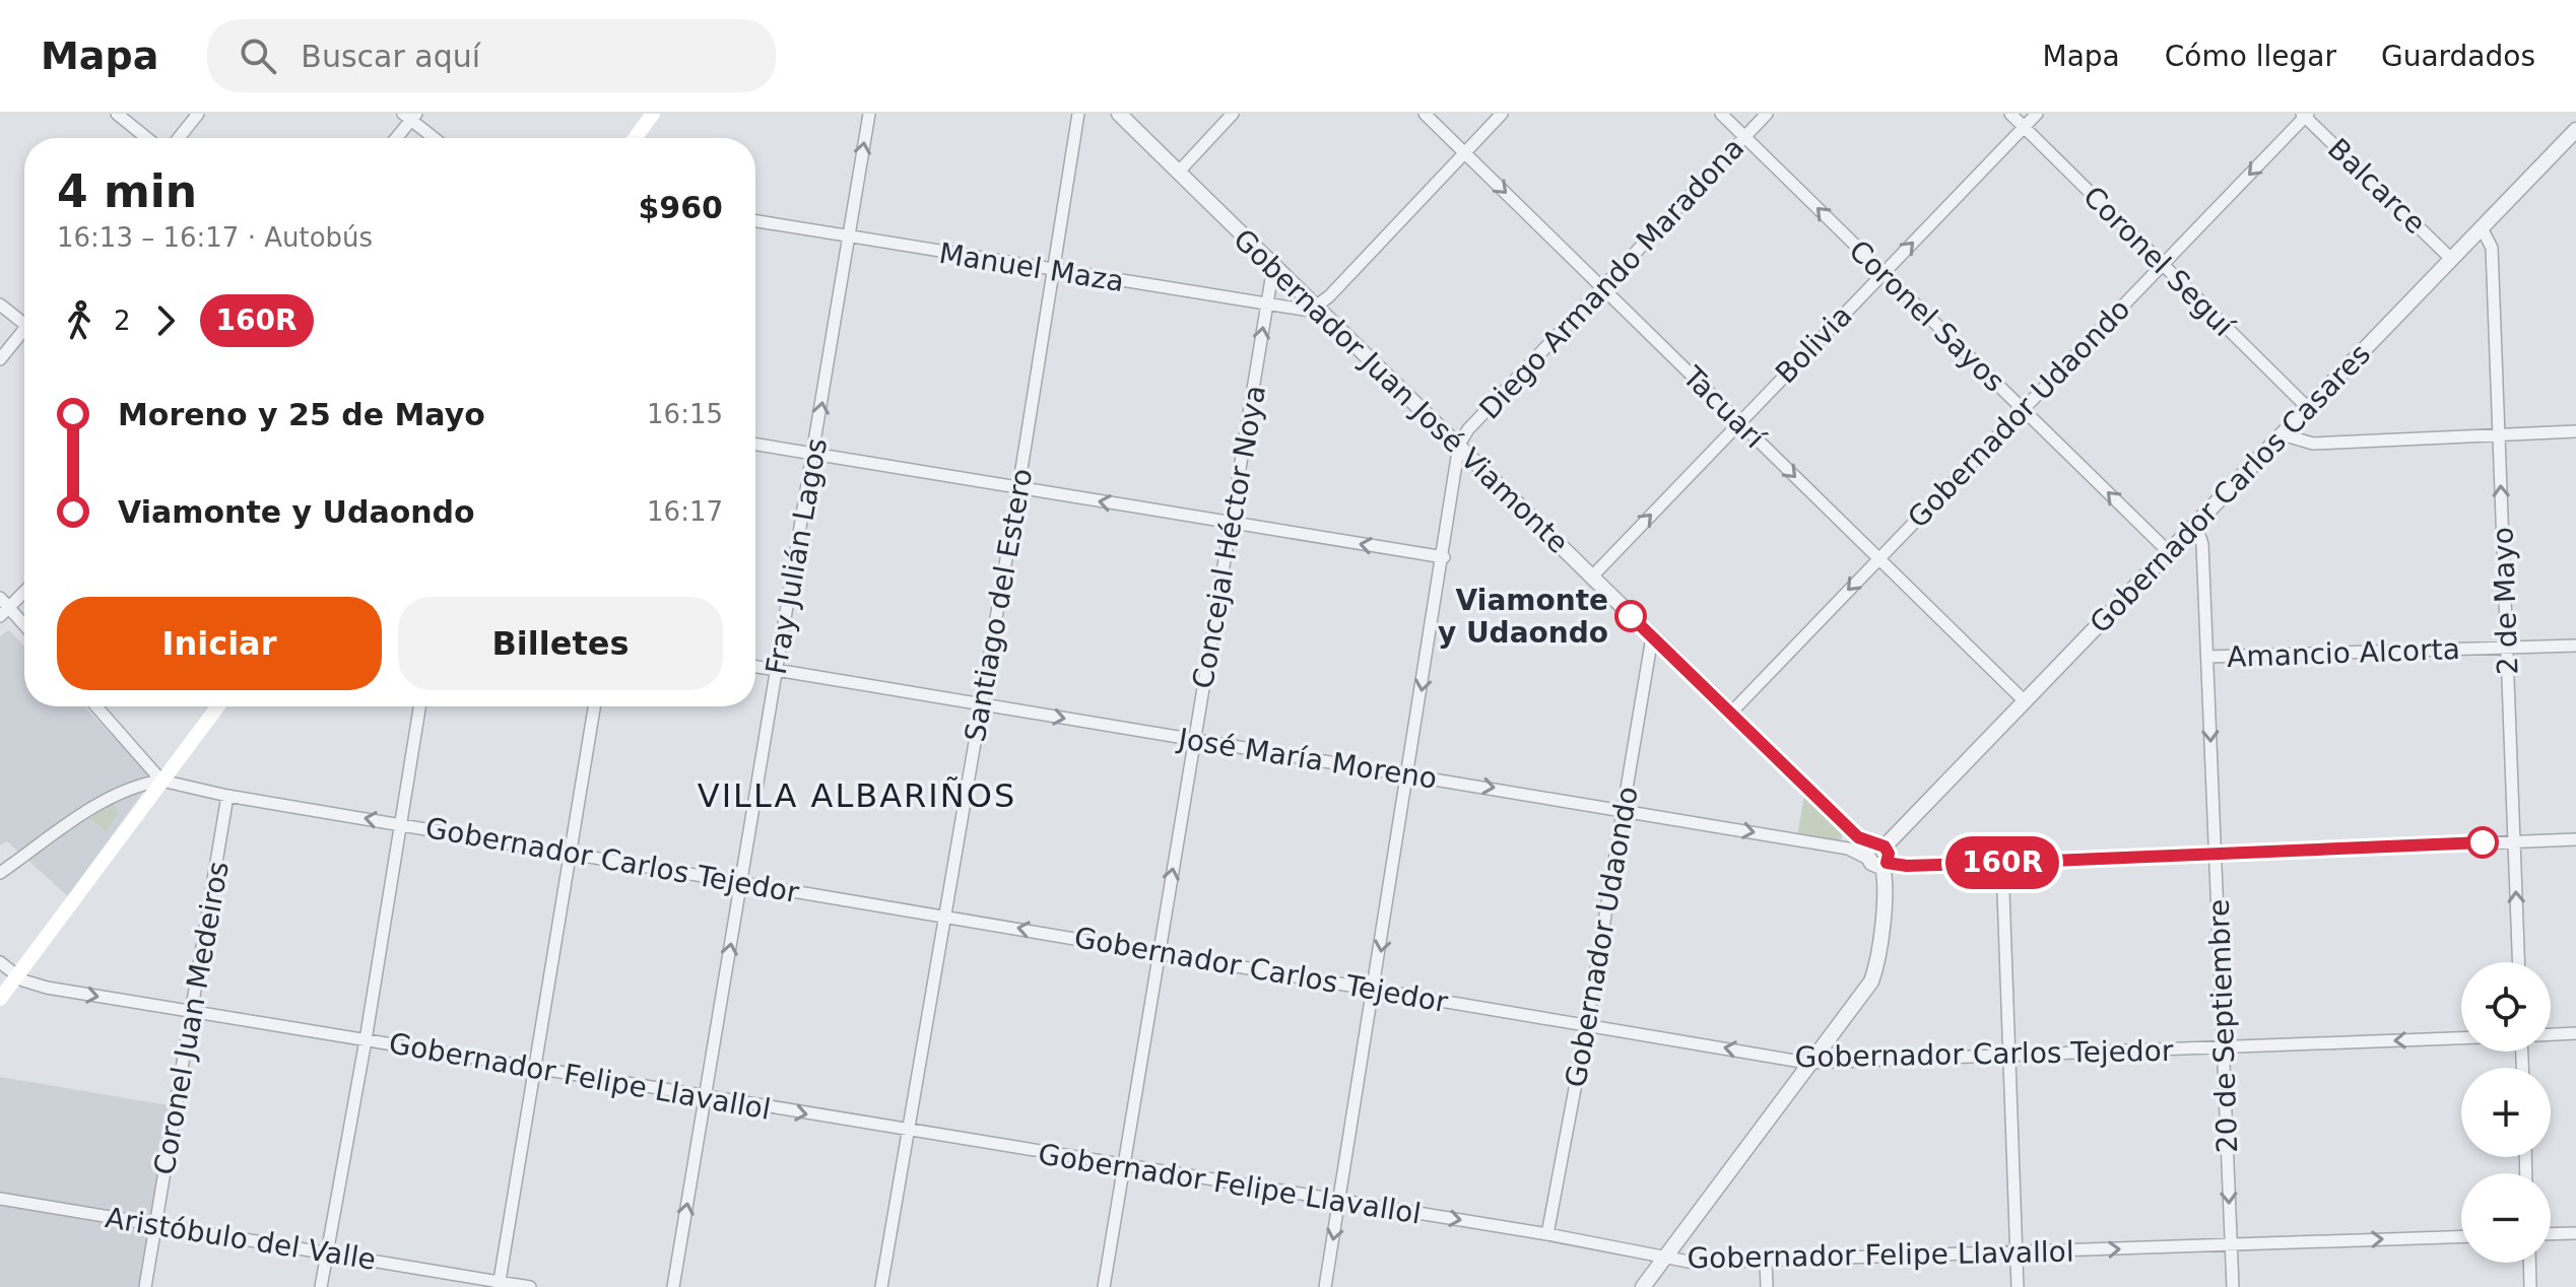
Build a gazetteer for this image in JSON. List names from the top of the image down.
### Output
{
  "streets": {
    "street": [
      "Balcarce",
      "Coronel Seguí",
      "Manuel Maza",
      "Diego Armando Maradona",
      "Coronel Sayos",
      "Bolivia",
      "Gobernador Juan José Viamonte",
      "Tacuarí",
      "Gobernador Udaondo",
      "Gobernador Carlos Casares",
      "Concejal Héctor Noya",
      "Fray Julián Lagos",
      "2 de Mayo",
      "Santiago del Estero",
      "Amancio Alcorta",
      "José María Moreno",
      "Gobernador Carlos Tejedor",
      "Coronel Juan Medeiros",
      "20 de Septiembre",
      "Gobernador Felipe Llavallol",
      "Aristóbulo del Valle"
    ]
  },
  "crossings": [
    ["Balcarce", "Gobernador Udaondo"],
    ["Balcarce", "Gobernador Carlos Casares"],
    ["Coronel Seguí", "Bolivia"],
    ["Coronel Seguí", "Gobernador Udaondo"],
    ["Coronel Seguí", "Gobernador Carlos Casares"],
    ["Manuel Maza", "Gobernador Juan José Viamonte"],
    ["Manuel Maza", "Concejal Héctor Noya"],
    ["Manuel Maza", "Fray Julián Lagos"],
    ["Manuel Maza", "Santiago del Estero"],
    ["Diego Armando Maradona", "Coronel Sayos"],
    ["Diego Armando Maradona", "Gobernador Juan José Viamonte"],
    ["Diego Armando Maradona", "Tacuarí"],
    ["Coronel Sayos", "Bolivia"],
    ["Coronel Sayos", "Gobernador Udaondo"],
    ["Coronel Sayos", "Gobernador Carlos Casares"],
    ["Bolivia", "Gobernador Juan José Viamonte"],
    ["Bolivia", "Tacuarí"],
    ["Gobernador Juan José Viamonte", "Gobernador Udaondo"],
    ["Gobernador Juan José Viamonte", "Gobernador Carlos Casares"],
    ["Gobernador Juan José Viamonte", "Concejal Héctor Noya"],
    ["Gobernador Juan José Viamonte", "José María Moreno"],
    ["Tacuarí", "Gobernador Udaondo"],
    ["Tacuarí", "Gobernador Carlos Casares"],
    ["Gobernador Udaondo", "José María Moreno"],
    ["Gobernador Udaondo", "Gobernador Carlos Tejedor"],
    ["Gobernador Udaondo", "Gobernador Felipe Llavallol"],
    ["Gobernador Carlos Casares", "2 de Mayo"],
    ["Gobernador Carlos Casares", "José María Moreno"],
    ["Gobernador Carlos Casares", "20 de Septiembre"],
    ["Concejal Héctor Noya", "José María Moreno"],
    ["Concejal Héctor Noya", "Gobernador Carlos Tejedor"],
    ["Concejal Héctor Noya", "Gobernador Felipe Llavallol"],
    ["Fray Julián Lagos", "José María Moreno"],
    ["Fray Julián Lagos", "Gobernador Carlos Tejedor"],
    ["Fray Julián Lagos", "Gobernador Felipe Llavallol"],
    ["2 de Mayo", "Amancio Alcorta"],
    ["2 de Mayo", "José María Moreno"],
    ["Santiago del Estero", "José María Moreno"],
    ["Santiago del Estero", "Gobernador Carlos Tejedor"],
    ["Santiago del Estero", "Gobernador Felipe Llavallol"],
    ["Amancio Alcorta", "20 de Septiembre"],
    ["José María Moreno", "20 de Septiembre"],
    ["Gobernador Carlos Tejedor", "Coronel Juan Medeiros"],
    ["Gobernador Carlos Tejedor", "20 de Septiembre"],
    ["Coronel Juan Medeiros", "Gobernador Felipe Llavallol"],
    ["Coronel Juan Medeiros", "Aristóbulo del Valle"],
    ["20 de Septiembre", "Gobernador Felipe Llavallol"]
  ],
  "one_way": [
    "Coronel Sayos",
    "Bolivia",
    "Tacuarí",
    "Concejal Héctor Noya",
    "Fray Julián Lagos",
    "2 de Mayo",
    "José María Moreno",
    "Gobernador Carlos Tejedor",
    "20 de Septiembre",
    "Gobernador Felipe Llavallol"
  ],
  "districts": ["VILLA ALBARIÑOS"],
  "places": ["Viamonte y Udaondo"],
  "lines": ["bus line 160R"],
  "page": {
    "header": "Mapa",
    "search": "Buscar aquí",
    "nav": ["Mapa", "Cómo llegar", "Guardados"],
    "on_map": "160R",
    "heading": ["4 min", "16:13 – 16:17 · Autobús", "$960"],
    "legs": ["2", "160R"],
    "list": [
      {
        "name": "Moreno y 25 de Mayo",
        "value": "16:15"
      },
      {
        "name": "Viamonte y Udaondo",
        "value": "16:17"
      }
    ],
    "buttons": ["Iniciar", "Billetes"],
    "map_buttons": ["+", "−"]
  }
}
